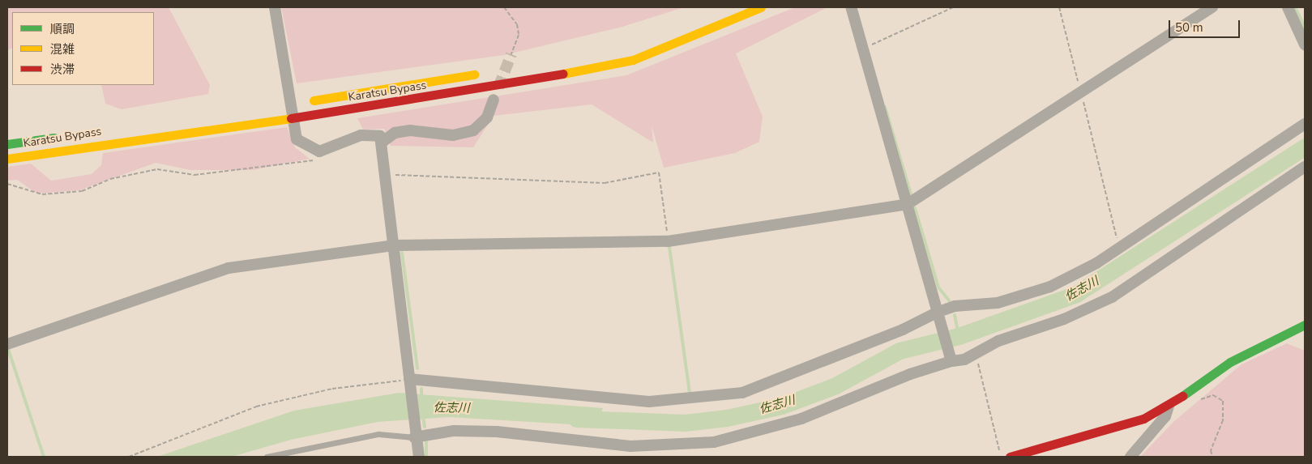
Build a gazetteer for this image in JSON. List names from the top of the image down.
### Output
{
  "streets": {
    "main road": ["Karatsu Bypass"]
  },
  "water": ["佐志川"],
  "legend": ["順調", "混雑", "渋滞"],
  "scale_bar": "50 m"
}
